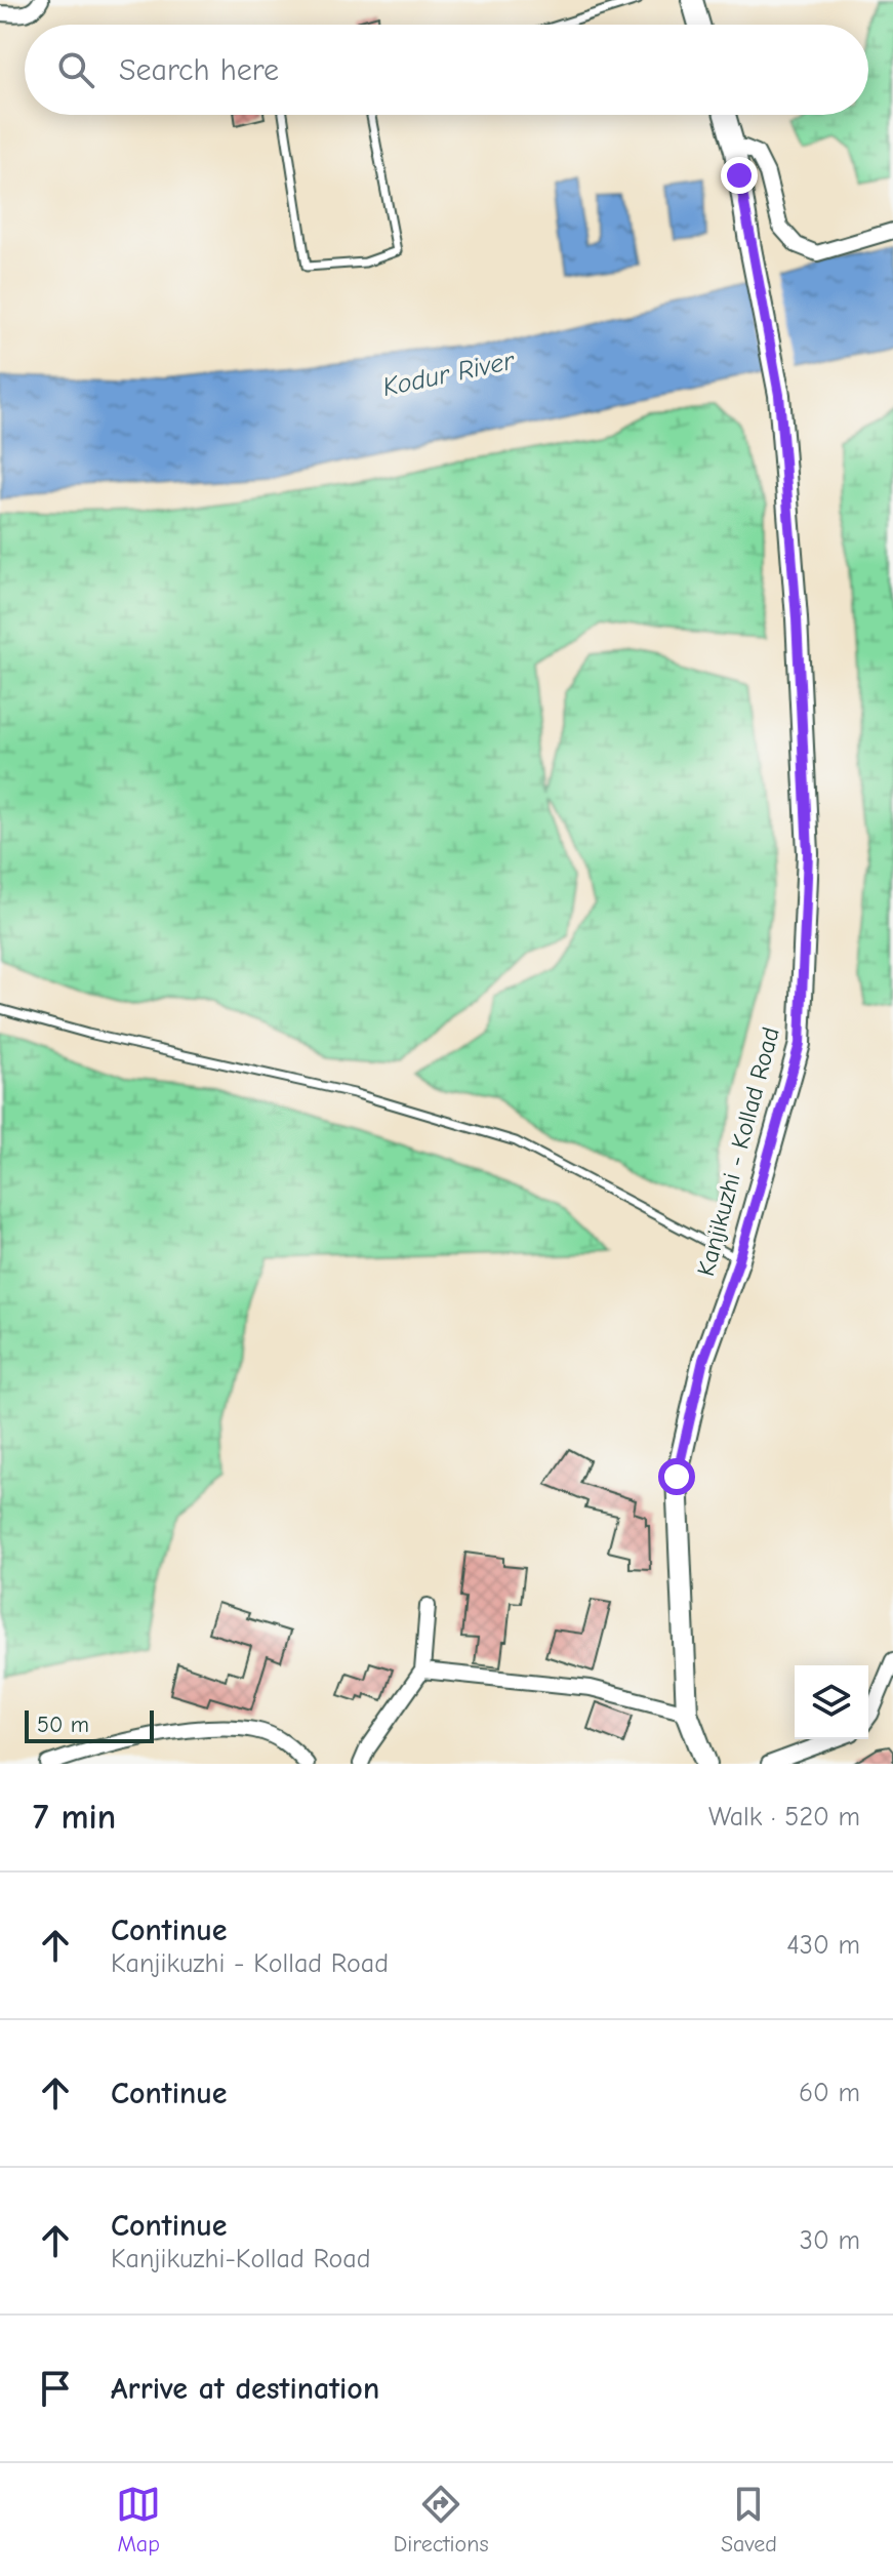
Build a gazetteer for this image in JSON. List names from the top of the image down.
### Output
{
  "streets": {
    "main road": ["Kanjikuzhi - Kollad Road"]
  },
  "water": ["Kodur River"],
  "scale_bar": "50 m",
  "page": {
    "search": "Search here",
    "scale": "50 m",
    "heading": ["7 min", "Walk · 520 m"],
    "list": [
      ["Continue", "Kanjikuzhi - Kollad Road", "430 m"],
      ["Continue", "60 m"],
      ["Continue", "Kanjikuzhi-Kollad Road", "30 m"],
      "Arrive at destination"
    ],
    "nav": ["Map", "Directions", "Saved"]
  }
}
